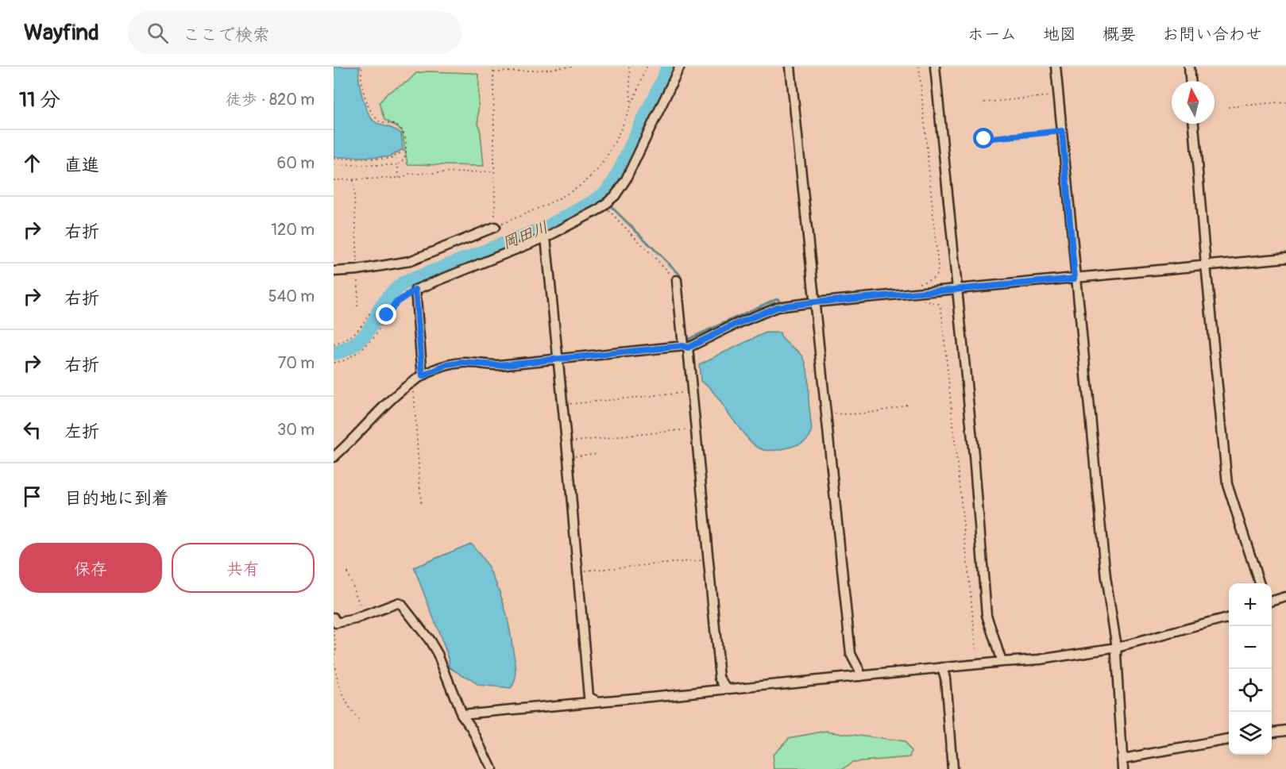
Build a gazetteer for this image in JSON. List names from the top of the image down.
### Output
{
  "water": ["岡田川"],
  "north": "top",
  "page": {
    "header": "Wayfind",
    "search": "ここで検索",
    "nav": [
      "ホーム",
      "地図",
      "概要",
      "お問い合わせ"
    ],
    "heading": ["11 分", "徒歩 · 820 m"],
    "list": [
      ["直進", "60 m"],
      ["右折", "120 m"],
      ["右折", "540 m"],
      ["右折", "70 m"],
      ["左折", "30 m"],
      "目的地に到着"
    ],
    "buttons": ["保存", "共有"],
    "map_buttons": ["+", "−"]
  }
}
